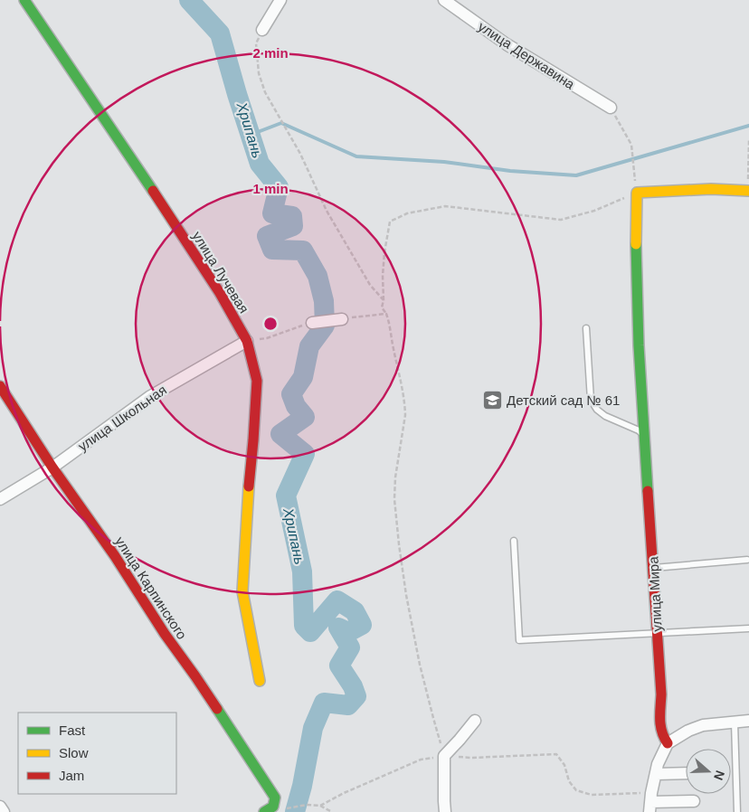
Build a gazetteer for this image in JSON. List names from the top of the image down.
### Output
{
  "streets": {
    "street": [
      "улица Державина",
      "улица Лучевая",
      "улица Школьная",
      "улица Карпинского",
      "улица Мира"
    ]
  },
  "crossings": [
    ["улица Лучевая", "улица Школьная"],
    ["улица Школьная", "улица Карпинского"]
  ],
  "water": ["Хрипань"],
  "places": {
    "school or university": ["Детский сад № 61"]
  },
  "legend": ["Fast", "Slow", "Jam"],
  "north": "right",
  "rings": ["2 min", "1 min"]
}
